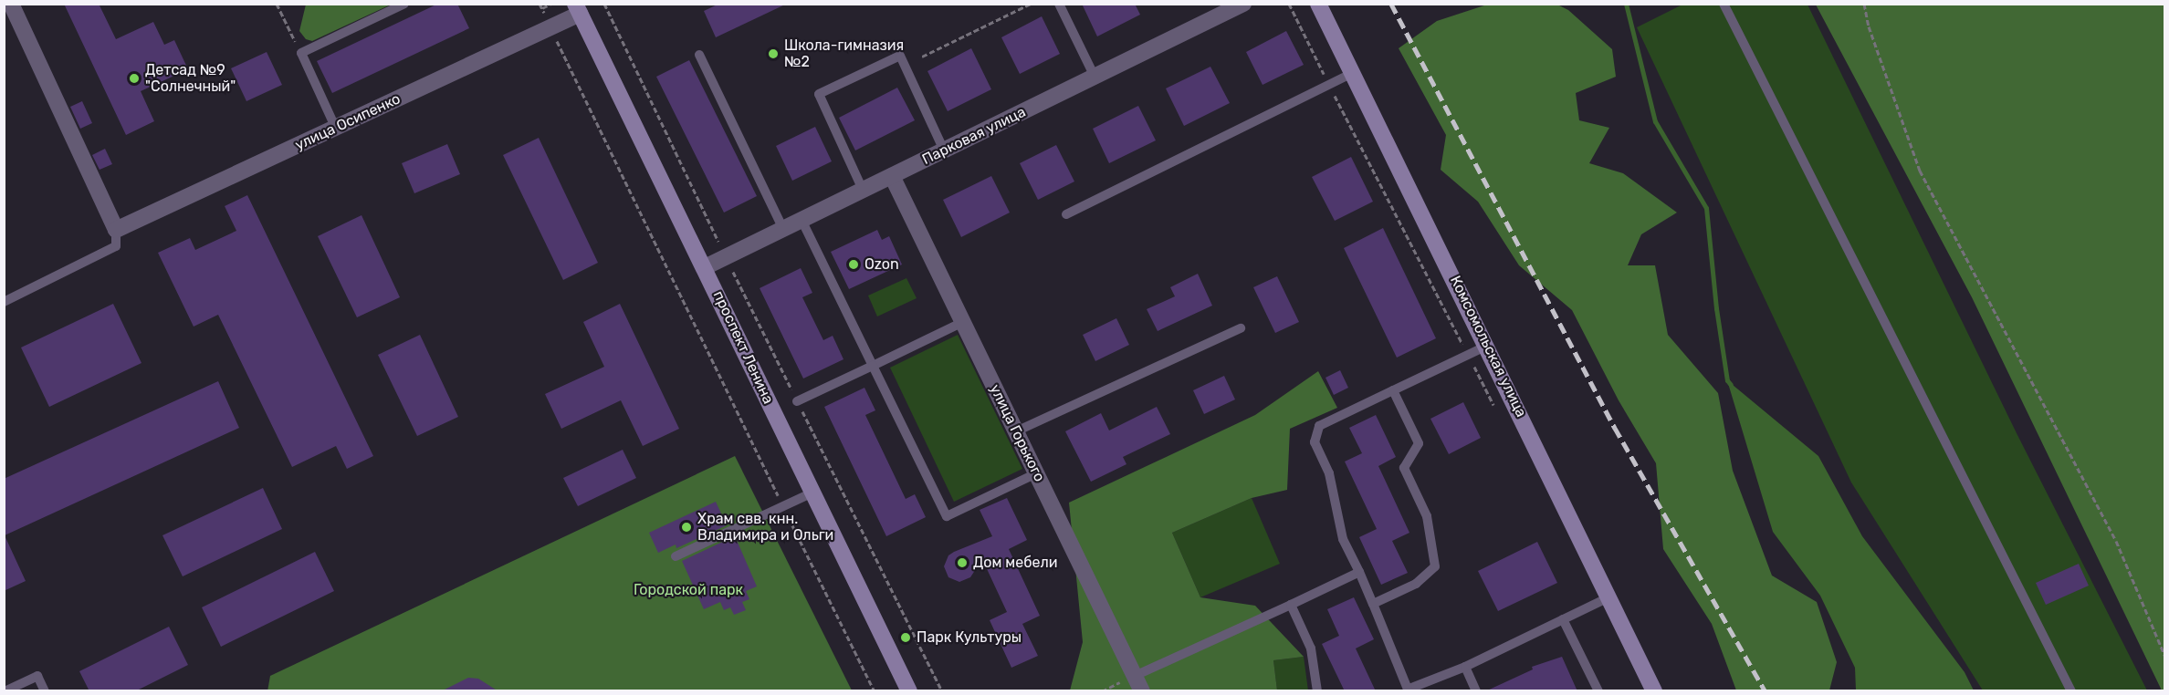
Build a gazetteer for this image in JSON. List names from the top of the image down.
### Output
{
  "streets": {
    "street": [
      "улица Осипенко",
      "Парковая улица",
      "Комсомольская улица",
      "проспект Ленина",
      "улица Горького"
    ]
  },
  "crossings": [
    ["улица Осипенко", "проспект Ленина"],
    ["Парковая улица", "проспект Ленина"],
    ["Парковая улица", "улица Горького"]
  ],
  "parks": ["Городской парк"],
  "places": [
    "Школа-гимназия №2",
    "Детсад №9 \"Солнечный\"",
    "Ozon",
    "Храм свв. кнн. Владимира и Ольги",
    "Дом мебели",
    "Парк Культуры"
  ]
}
